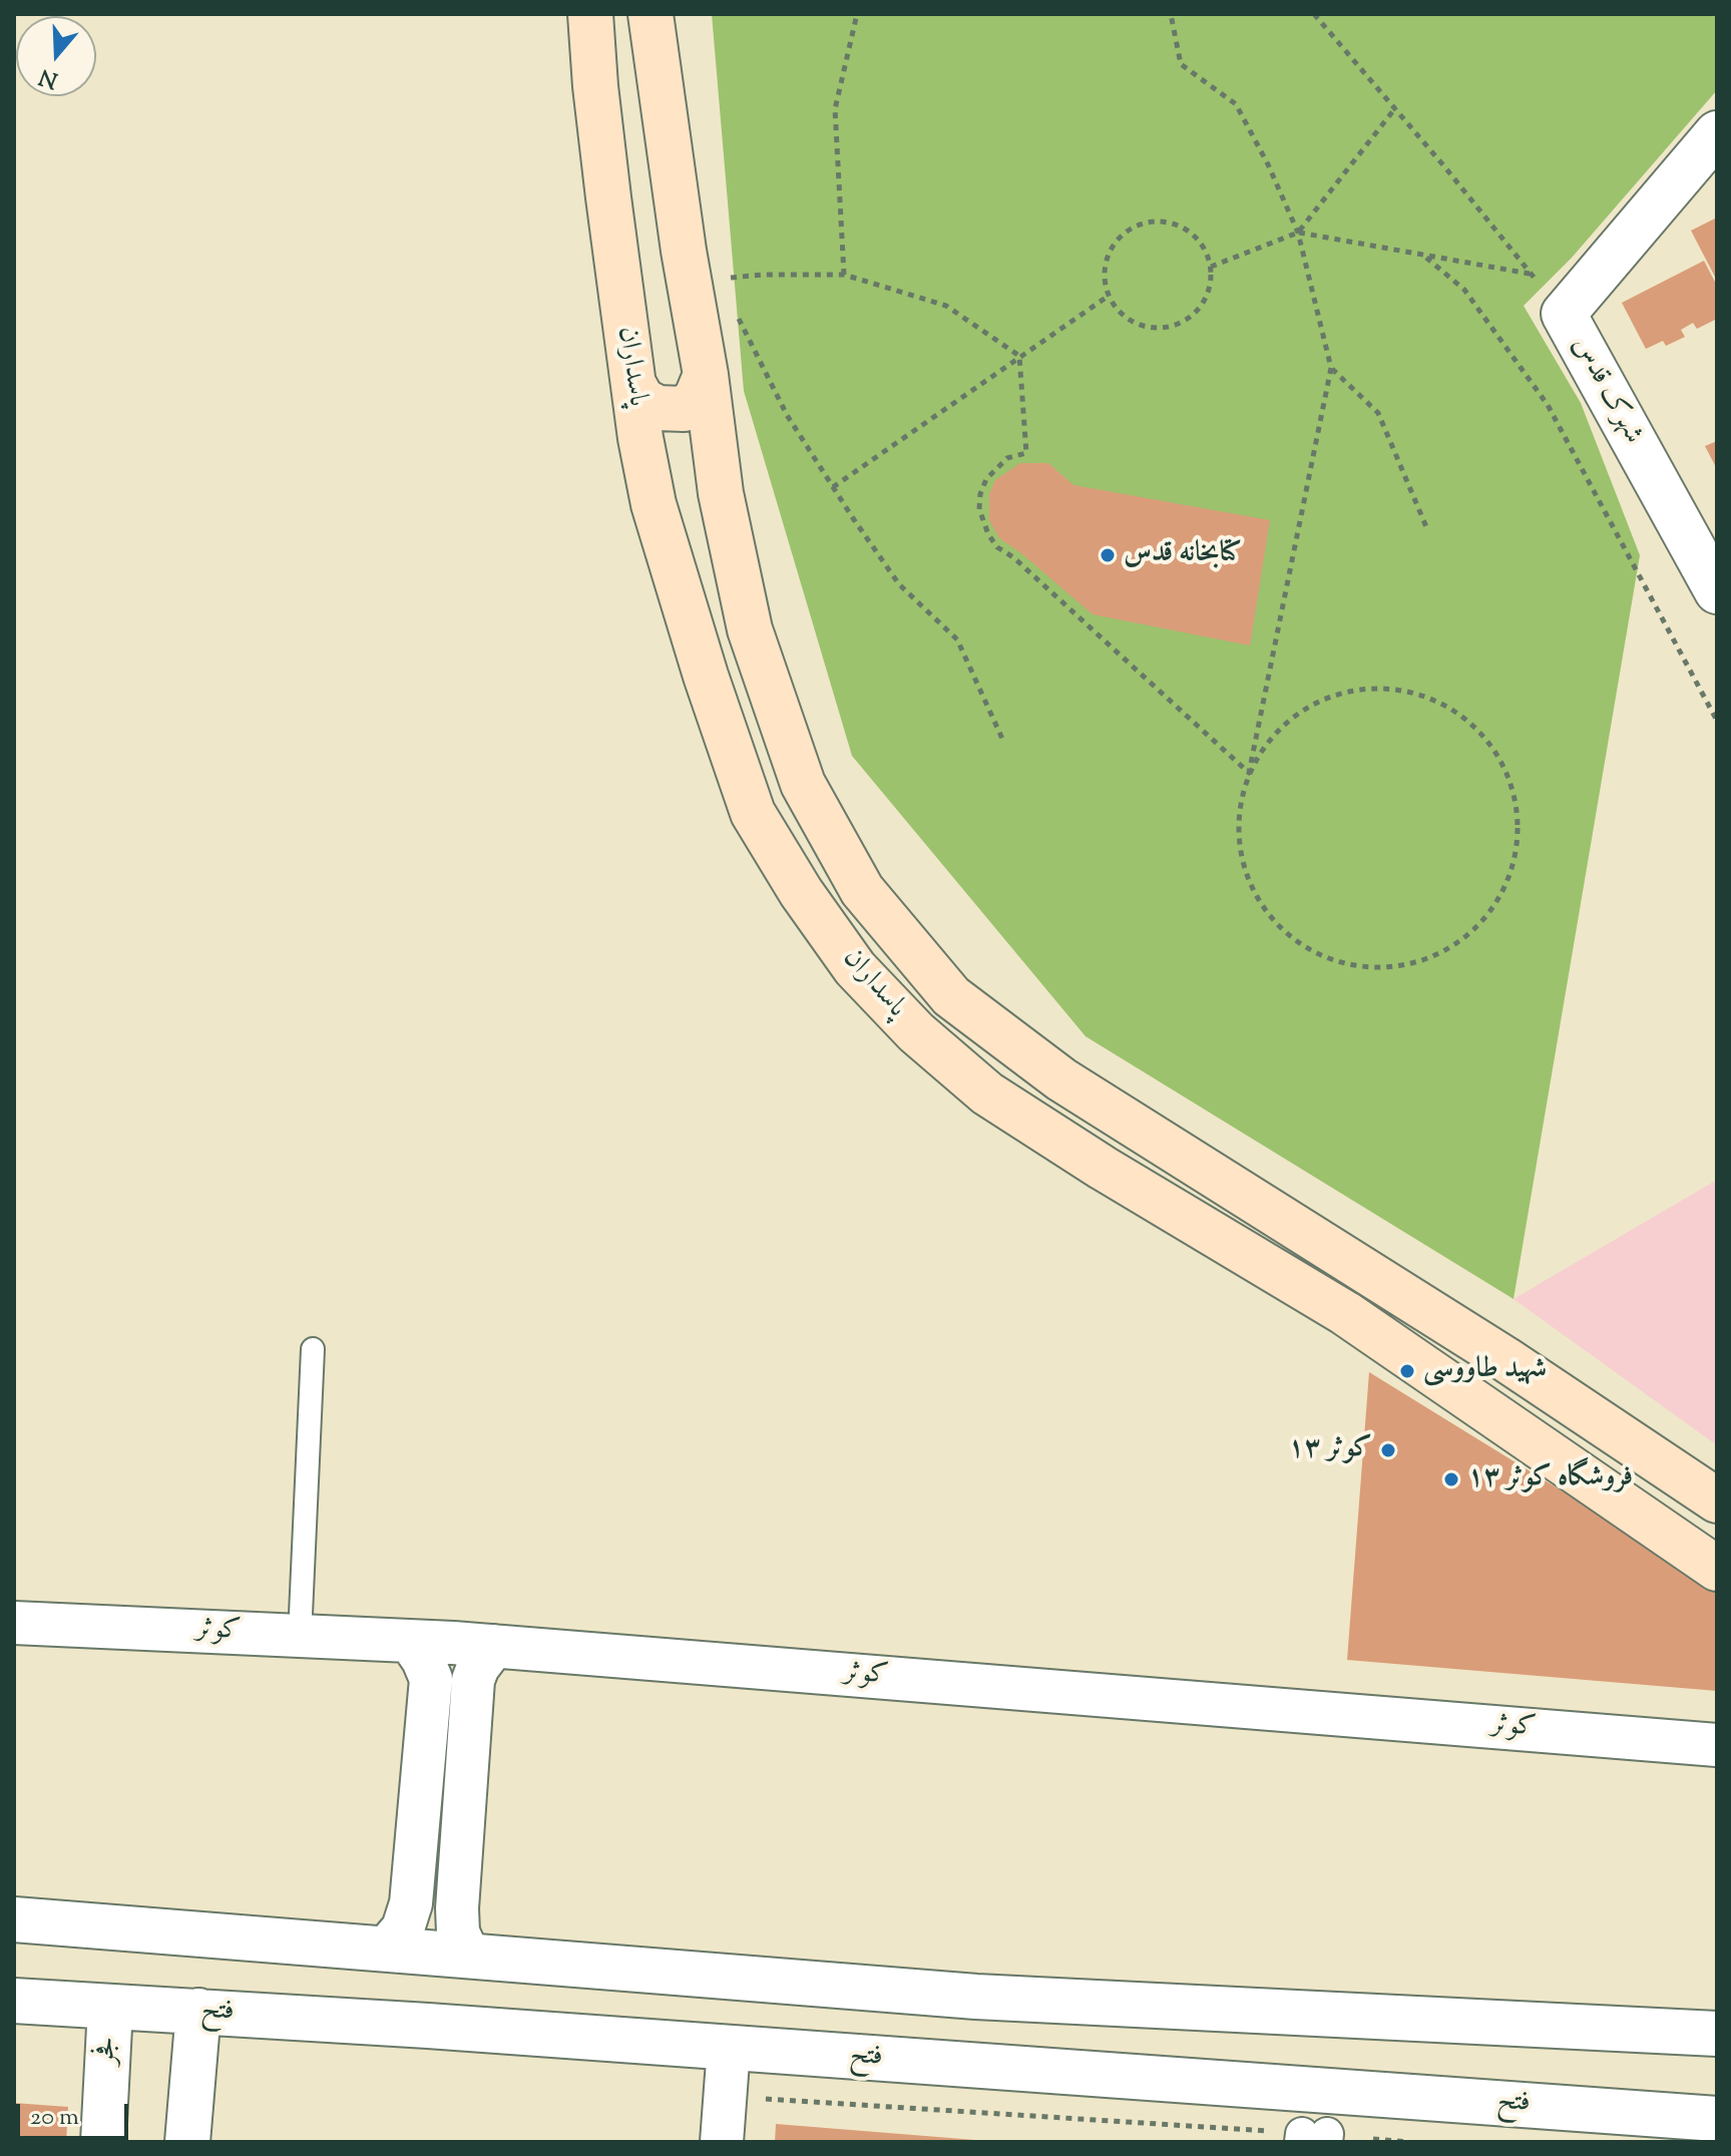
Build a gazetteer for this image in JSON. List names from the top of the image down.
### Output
{
  "streets": {
    "main road": ["پاسداران"],
    "street": [
      "شهرک قدس",
      "کوثر",
      "فتح",
      "فجر"
    ]
  },
  "crossings": [
    ["فتح", "فجر"]
  ],
  "places": [
    "کتابخانه قدس",
    "شهید طاووسی",
    "کوثر ۱۳",
    "فروشگاه کوثر ۱۳"
  ],
  "scale_bar": "20 m",
  "north": "bottom"
}
